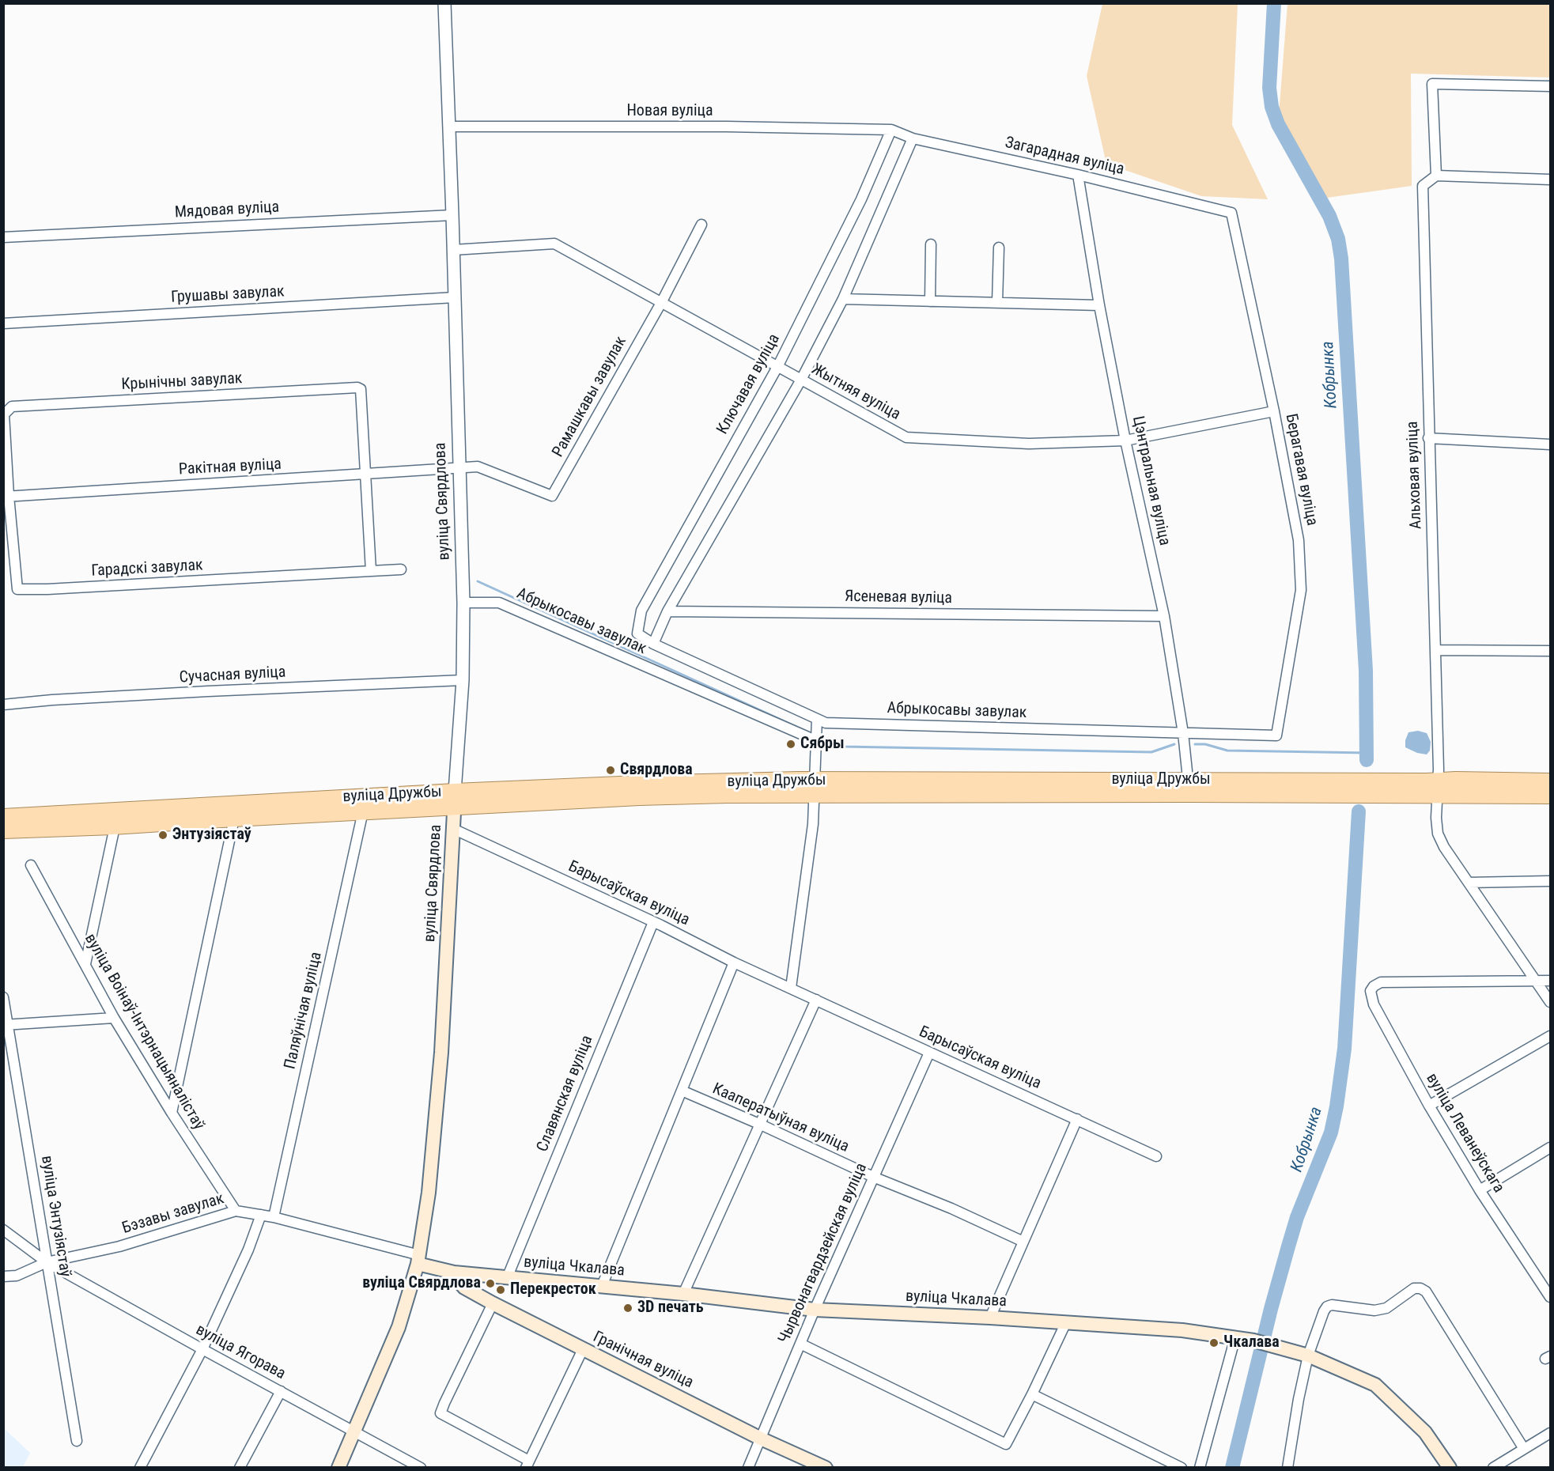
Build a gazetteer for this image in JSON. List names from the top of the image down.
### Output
{
  "streets": {
    "main road": [
      "вуліца Свярдлова",
      "вуліца Дружбы",
      "вуліца Чкалава",
      "Гранічная вуліца"
    ],
    "street": [
      "Новая вуліца",
      "Загарадная вуліца",
      "Мядовая вуліца",
      "Грушавы завулак",
      "Крынічны завулак",
      "Ключавая вуліца",
      "Жытняя вуліца",
      "Рамашкавы завулак",
      "Ракітная вуліца",
      "Берагавая вуліца",
      "Альховая вуліца",
      "Цэнтральная вуліца",
      "Гарадскі завулак",
      "Ясеневая вуліца",
      "Абрыкосавы завулак",
      "Сучасная вуліца",
      "Барысаўская вуліца",
      "Паляўнічая вуліца",
      "вуліца Воінаў-Інтэрнацыяналістаў",
      "Славянская вуліца",
      "Кааператыўная вуліца",
      "вуліца Леванеўскага",
      "Бэзавы завулак",
      "вуліца Энтузіястаў",
      "Чырвонагвардзейская вуліца",
      "вуліца Ягорава"
    ]
  },
  "crossings": [
    ["Новая вуліца", "Загарадная вуліца"],
    ["Новая вуліца", "Ключавая вуліца"],
    ["Новая вуліца", "вуліца Свярдлова"],
    ["Загарадная вуліца", "Ключавая вуліца"],
    ["Загарадная вуліца", "Берагавая вуліца"],
    ["Загарадная вуліца", "Цэнтральная вуліца"],
    ["Мядовая вуліца", "вуліца Свярдлова"],
    ["Грушавы завулак", "вуліца Свярдлова"],
    ["Крынічны завулак", "Ракітная вуліца"],
    ["Крынічны завулак", "Гарадскі завулак"],
    ["Ключавая вуліца", "Жытняя вуліца"],
    ["Ключавая вуліца", "Абрыкосавы завулак"],
    ["Жытняя вуліца", "Рамашкавы завулак"],
    ["Жытняя вуліца", "Берагавая вуліца"],
    ["Жытняя вуліца", "Цэнтральная вуліца"],
    ["Жытняя вуліца", "вуліца Свярдлова"],
    ["Рамашкавы завулак", "Ракітная вуліца"],
    ["Рамашкавы завулак", "вуліца Свярдлова"],
    ["Ракітная вуліца", "вуліца Свярдлова"],
    ["Ракітная вуліца", "Гарадскі завулак"],
    ["Берагавая вуліца", "Абрыкосавы завулак"],
    ["Альховая вуліца", "вуліца Дружбы"],
    ["Альховая вуліца", "вуліца Леванеўскага"],
    ["Цэнтральная вуліца", "Ясеневая вуліца"],
    ["Цэнтральная вуліца", "Абрыкосавы завулак"],
    ["Цэнтральная вуліца", "вуліца Дружбы"],
    ["вуліца Свярдлова", "Абрыкосавы завулак"],
    ["вуліца Свярдлова", "Сучасная вуліца"],
    ["вуліца Свярдлова", "вуліца Дружбы"],
    ["вуліца Свярдлова", "Барысаўская вуліца"],
    ["вуліца Свярдлова", "Бэзавы завулак"],
    ["вуліца Свярдлова", "вуліца Чкалава"],
    ["вуліца Свярдлова", "вуліца Ягорава"],
    ["вуліца Дружбы", "Паляўнічая вуліца"],
    ["Барысаўская вуліца", "Славянская вуліца"],
    ["Барысаўская вуліца", "Чырвонагвардзейская вуліца"],
    ["Паляўнічая вуліца", "Бэзавы завулак"],
    ["вуліца Воінаў-Інтэрнацыяналістаў", "Бэзавы завулак"],
    ["Славянская вуліца", "вуліца Чкалава"],
    ["Кааператыўная вуліца", "Чырвонагвардзейская вуліца"],
    ["Бэзавы завулак", "вуліца Энтузіястаў"],
    ["Бэзавы завулак", "вуліца Чкалава"],
    ["Бэзавы завулак", "вуліца Ягорава"],
    ["вуліца Энтузіястаў", "вуліца Ягорава"],
    ["Чырвонагвардзейская вуліца", "вуліца Чкалава"],
    ["Чырвонагвардзейская вуліца", "Гранічная вуліца"],
    ["вуліца Чкалава", "Гранічная вуліца"]
  ],
  "water": ["Кобрынка"],
  "places": [
    "Сябры",
    "Свярдлова",
    "Энтузіястаў",
    "вуліца Свярдлова",
    "Перекресток",
    "3D печать",
    "Чкалава"
  ]
}
